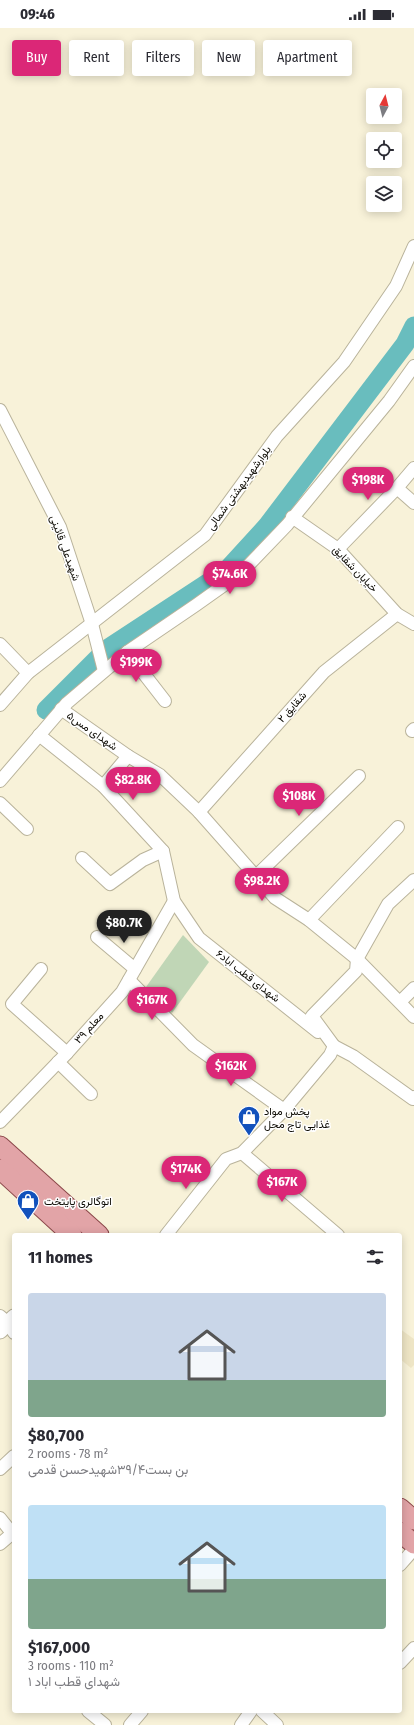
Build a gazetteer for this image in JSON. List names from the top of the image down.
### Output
{
  "streets": {
    "street": [
      "بلوارشهیدبهشتی شمالی",
      "شهیدعلی قائینی",
      "خیابان شقایق",
      "شقایق ۲",
      "شهدای مس۵",
      "شهدای قطب اباد۶",
      "معلم ۳۹"
    ]
  },
  "crossings": [
    ["بلوارشهیدبهشتی شمالی", "شهیدعلی قائینی"],
    ["خیابان شقایق", "شقایق ۲"],
    ["شقایق ۲", "شهدای مس۵"],
    ["شهدای قطب اباد۶", "معلم ۳۹"]
  ],
  "places": {
    "shop": ["پخش مواد غذایی تاج محل", "اتوگالری پایتخت"]
  },
  "north": "top",
  "page": {
    "status": "09:46",
    "chip": [
      "Buy",
      "Rent",
      "Filters",
      "New",
      "Apartment"
    ],
    "price": [
      "$198K",
      "$74.6K",
      "$199K",
      "$82.8K",
      "$108K",
      "$98.2K",
      "$80.7K",
      "$167K",
      "$162K",
      "$174K",
      "$167K"
    ],
    "heading": "11 homes",
    "list": [
      {
        "name": "$80,700",
        "note": "2 rooms · 78 m² · بن بست۳۹/۴شهیدحسن قدمی"
      },
      {
        "name": "$167,000",
        "note": "3 rooms · 110 m² · شهدای قطب اباد ۱"
      }
    ]
  }
}
